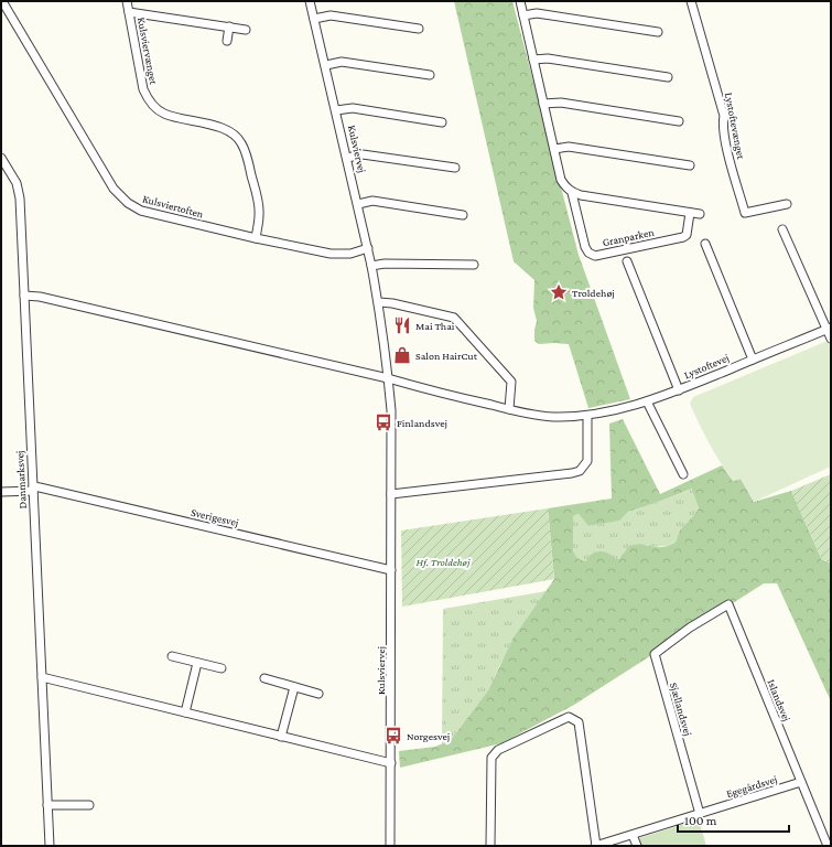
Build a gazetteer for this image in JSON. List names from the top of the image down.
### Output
{
  "streets": {
    "street": [
      "Kulsviervænget",
      "Lystoftevænget",
      "Kulsviervej",
      "Kulsviertoften",
      "Granparken",
      "Lystoftevej",
      "Danmarksvej",
      "Sverigesvej",
      "Islandsvej",
      "Sjællandsvej",
      "Egegårdsvej"
    ]
  },
  "crossings": [
    ["Kulsviervænget", "Kulsviertoften"],
    ["Kulsviervej", "Kulsviertoften"],
    ["Kulsviervej", "Lystoftevej"],
    ["Kulsviervej", "Sverigesvej"],
    ["Danmarksvej", "Sverigesvej"],
    ["Islandsvej", "Sjællandsvej"],
    ["Islandsvej", "Egegårdsvej"],
    ["Sjællandsvej", "Egegårdsvej"]
  ],
  "parks": ["Hf. Troldehøj"],
  "places": {
    "place": ["Troldehøj"],
    "restaurant": ["Mai Thai"],
    "shop": ["Salon HairCut"],
    "bus stop": ["Finlandsvej", "Norgesvej"]
  },
  "scale_bar": "100 m"
}
